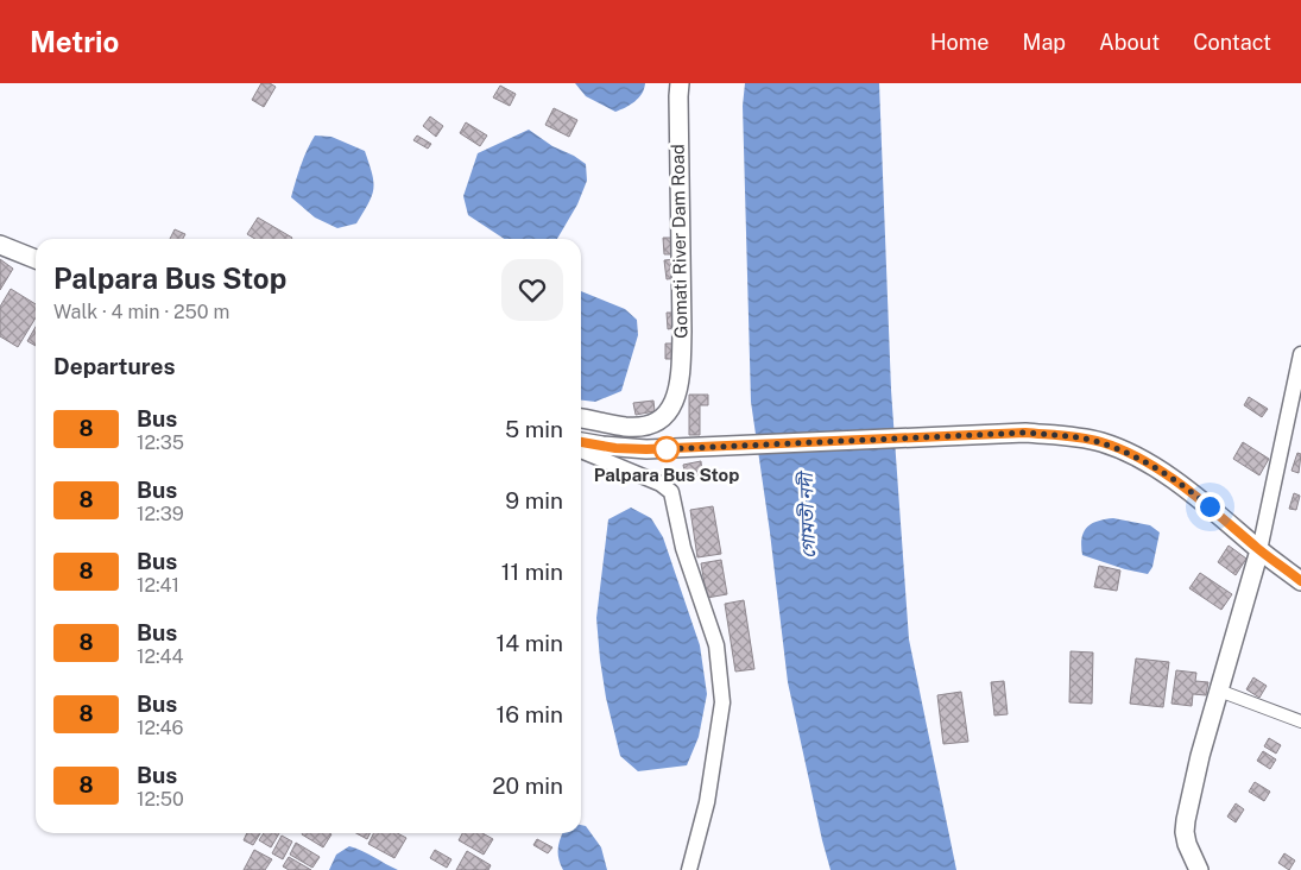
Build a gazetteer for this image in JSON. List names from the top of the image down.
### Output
{
  "streets": {
    "main road": ["Gomati River Dam Road"]
  },
  "water": ["গোমতী নদী"],
  "places": ["Palpara Bus Stop"],
  "lines": ["bus line 8"],
  "page": {
    "header": "Metrio",
    "nav": [
      "Home",
      "Map",
      "About",
      "Contact"
    ],
    "heading": [
      ["Palpara Bus Stop", "Walk · 4 min · 250 m"],
      "Departures"
    ],
    "list": [
      {
        "mark": "8",
        "name": "Bus",
        "note": "12:35",
        "value": "5 min"
      },
      {
        "mark": "8",
        "name": "Bus",
        "note": "12:39",
        "value": "9 min"
      },
      {
        "mark": "8",
        "name": "Bus",
        "note": "12:41",
        "value": "11 min"
      },
      {
        "mark": "8",
        "name": "Bus",
        "note": "12:44",
        "value": "14 min"
      },
      {
        "mark": "8",
        "name": "Bus",
        "note": "12:46",
        "value": "16 min"
      },
      {
        "mark": "8",
        "name": "Bus",
        "note": "12:50",
        "value": "20 min"
      }
    ]
  }
}
